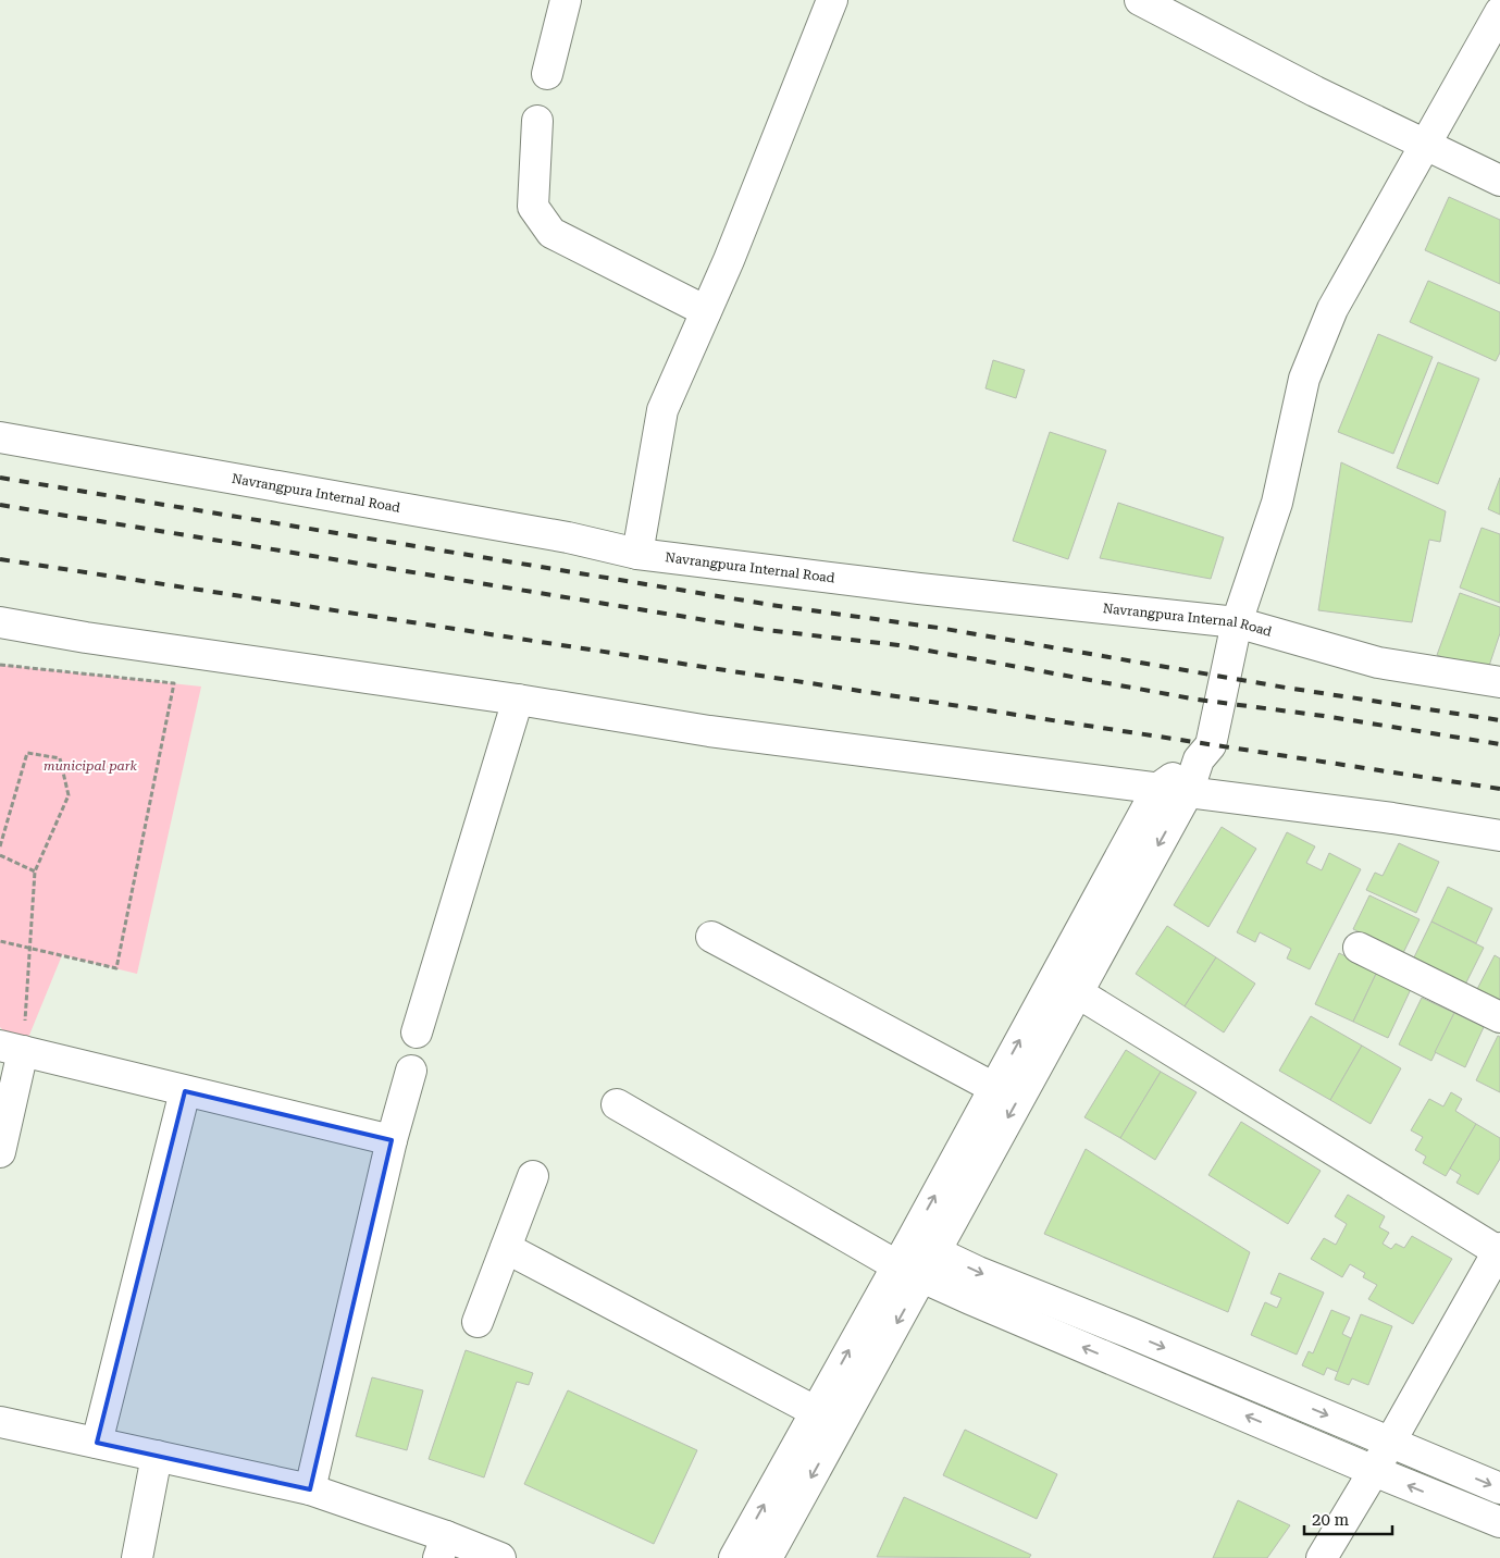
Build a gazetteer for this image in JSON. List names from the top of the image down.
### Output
{
  "streets": {
    "street": ["Navrangpura Internal Road"]
  },
  "parks": ["municipal park"],
  "scale_bar": "20 m"
}
